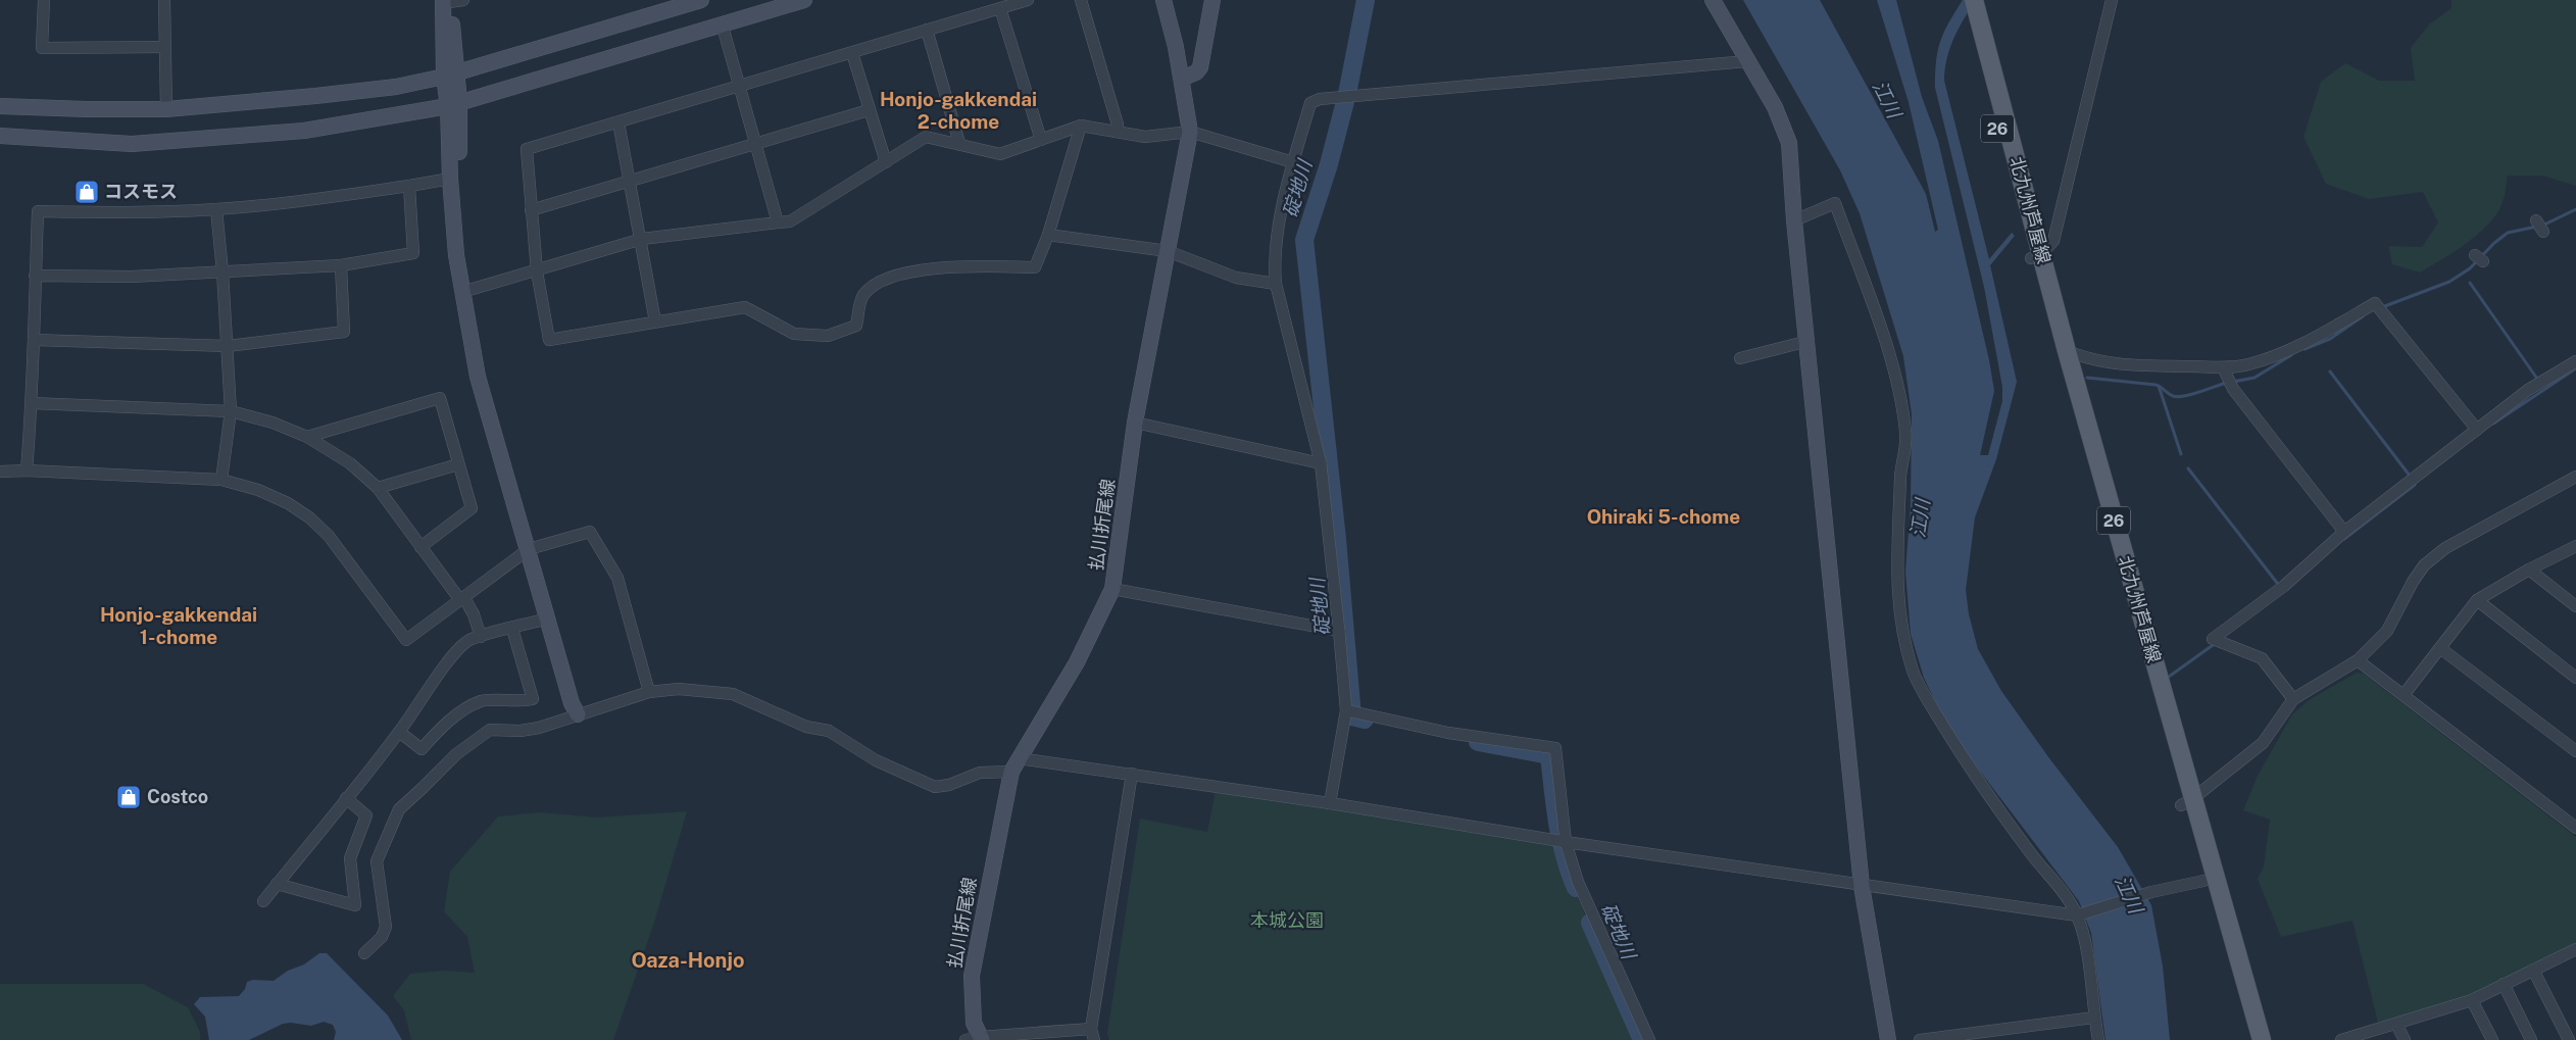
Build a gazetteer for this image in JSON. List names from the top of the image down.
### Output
{
  "streets": {
    "main road": ["26", "北九州芦屋線"],
    "street": ["払川折尾線"]
  },
  "districts": [
    "Honjo-gakkendai 2-chome",
    "Ohiraki 5-chome",
    "Honjo-gakkendai 1-chome",
    "Oaza-Honjo"
  ],
  "water": ["江川", "碇地川"],
  "parks": ["本城公園"],
  "places": {
    "shop": ["コスモス", "Costco"]
  }
}
